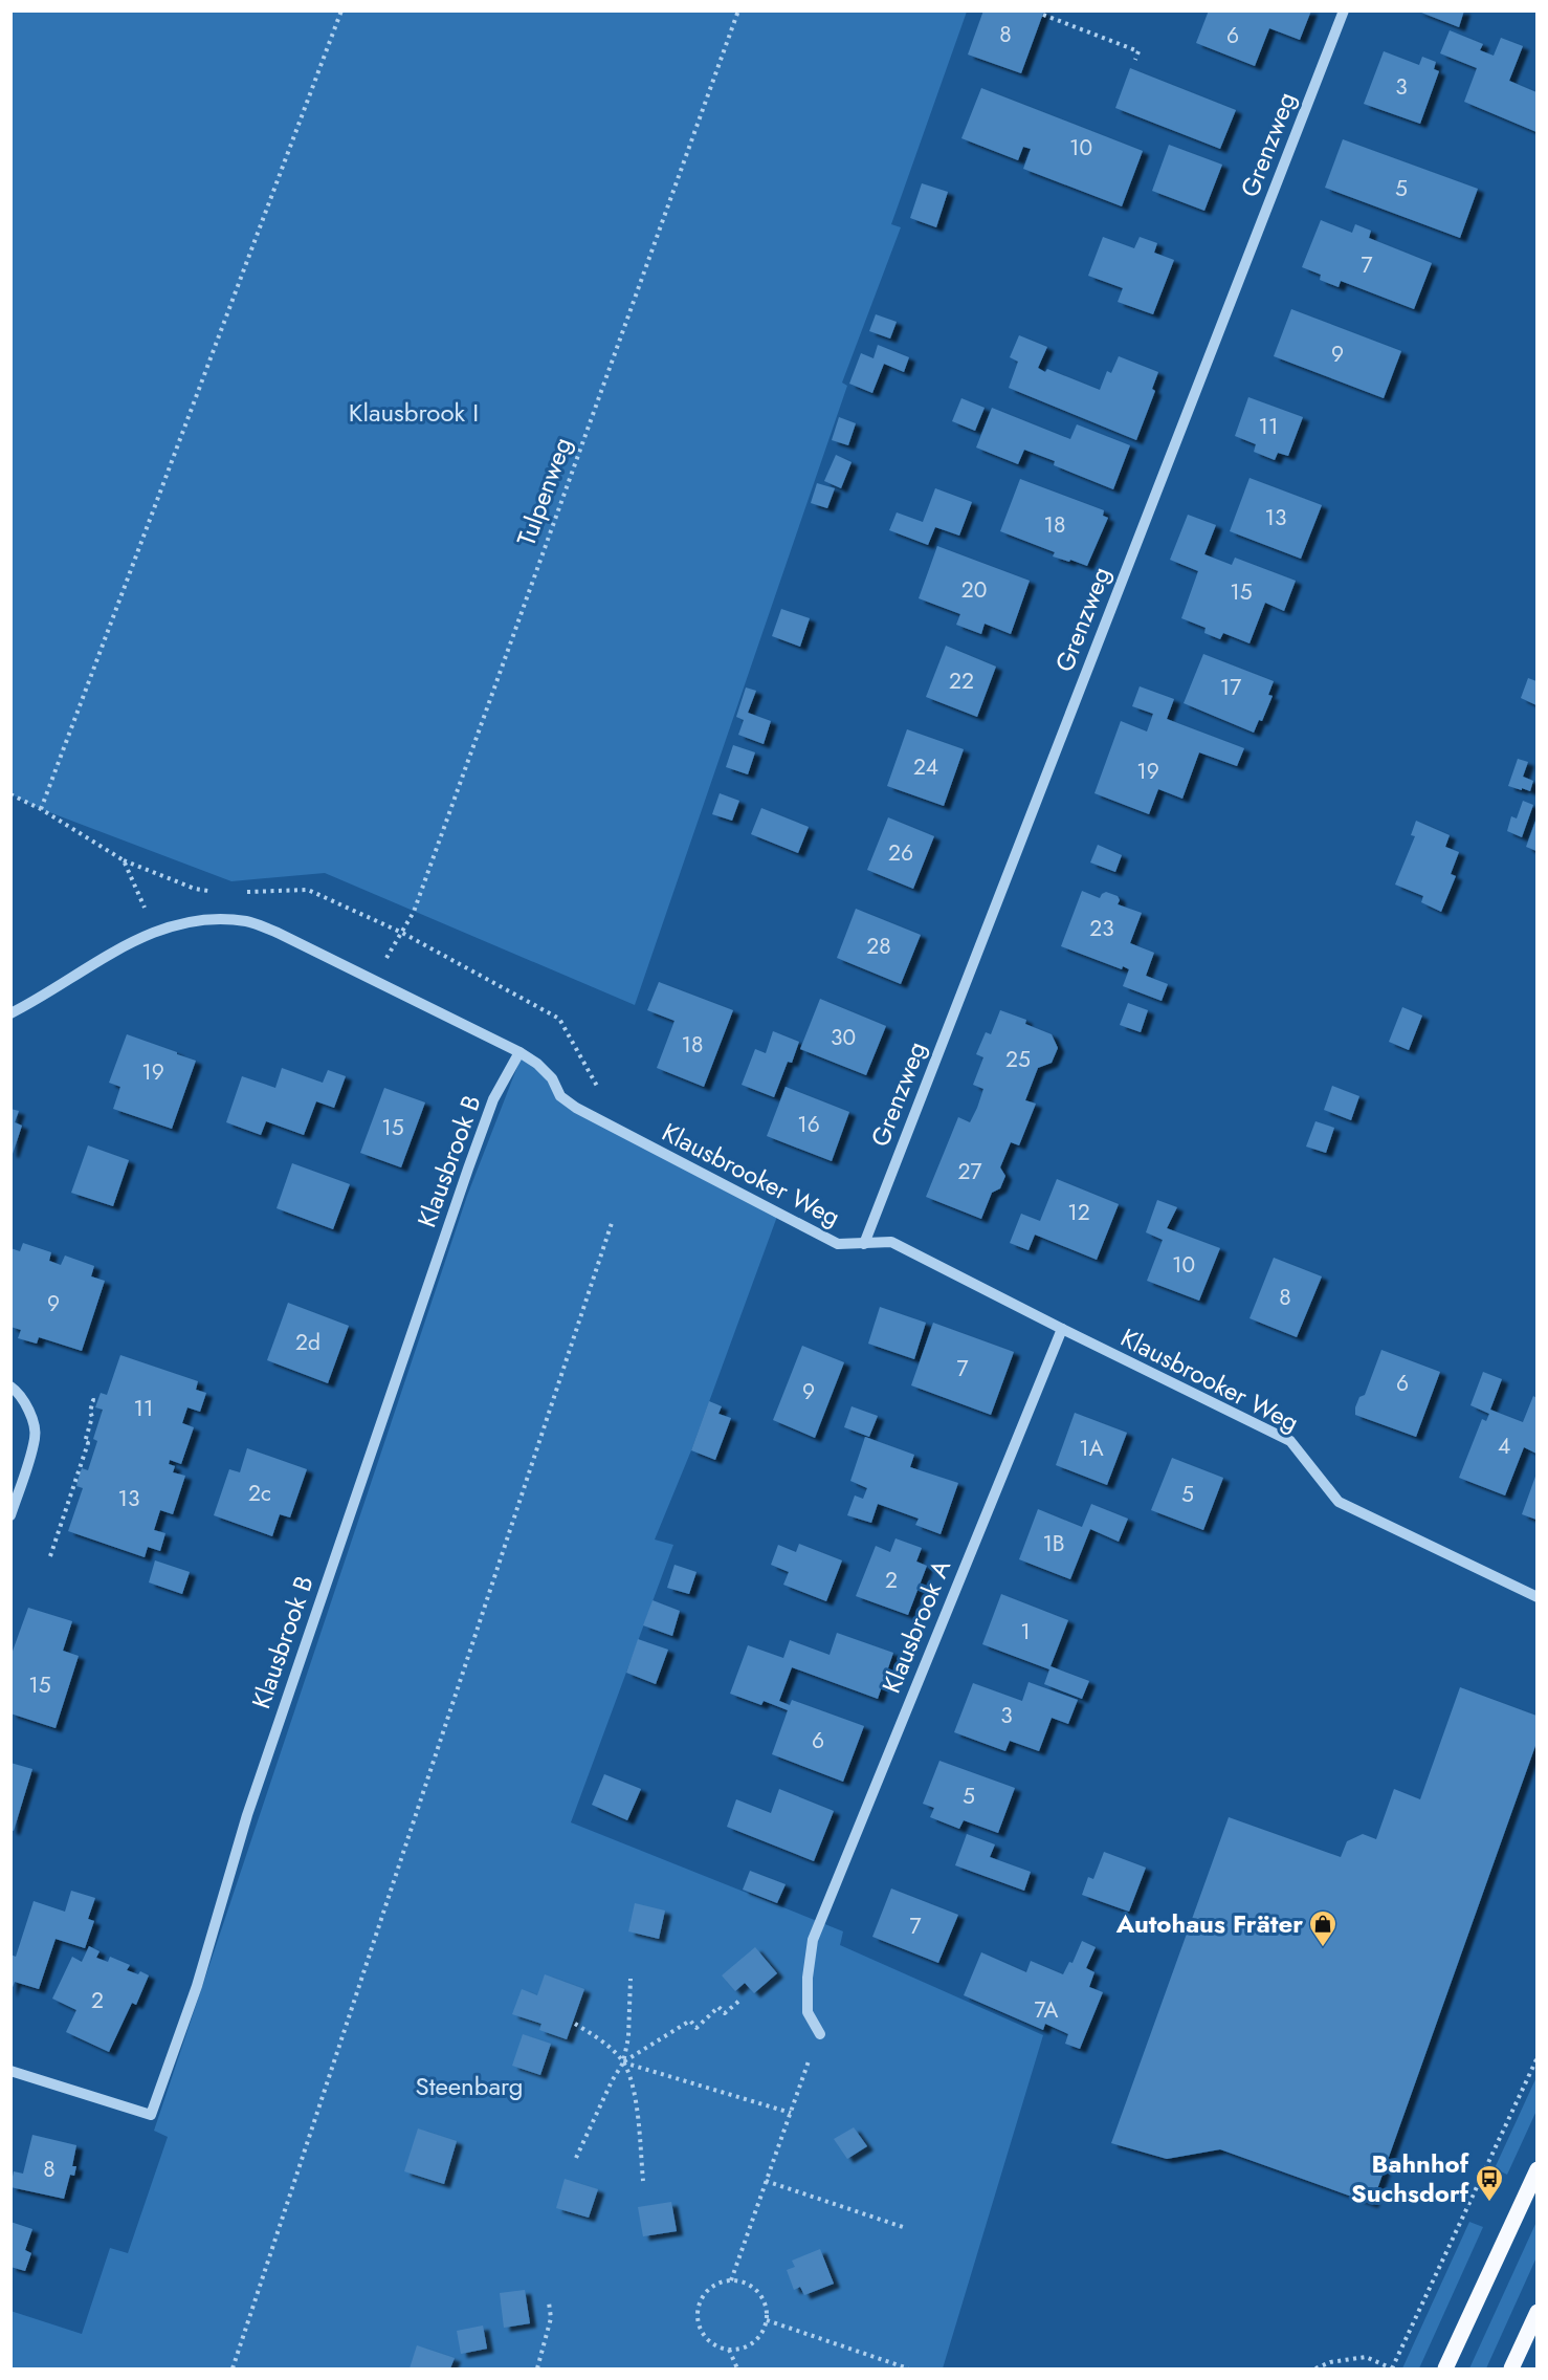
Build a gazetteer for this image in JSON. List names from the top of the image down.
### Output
{
  "streets": {
    "street": [
      "Grenzweg",
      "Klausbrook B",
      "Klausbrooker Weg",
      "Klausbrook A"
    ],
    "path": ["Tulpenweg"]
  },
  "crossings": [
    ["Grenzweg", "Klausbrooker Weg"],
    ["Tulpenweg", "Klausbrooker Weg"],
    ["Klausbrook B", "Klausbrooker Weg"],
    ["Klausbrooker Weg", "Klausbrook A"]
  ],
  "parks": ["Klausbrook I", "Steenbarg"],
  "places": {
    "shop": ["Autohaus Fräter"],
    "bus stop": ["Bahnhof Suchsdorf"]
  },
  "house_numbers": [
    "8",
    "6",
    "3",
    "10",
    "5",
    "7",
    "9",
    "11",
    "13",
    "18",
    "20",
    "15",
    "22",
    "17",
    "24",
    "19",
    "26",
    "23",
    "28",
    "30",
    "18",
    "25",
    "19",
    "16",
    "15",
    "27",
    "12",
    "10",
    "8",
    "9",
    "2d",
    "7",
    "6",
    "9",
    "11",
    "4",
    "1A",
    "2c",
    "5",
    "13",
    "1B",
    "2",
    "1",
    "15",
    "3",
    "6",
    "5",
    "7",
    "2",
    "7A",
    "8"
  ]
}
